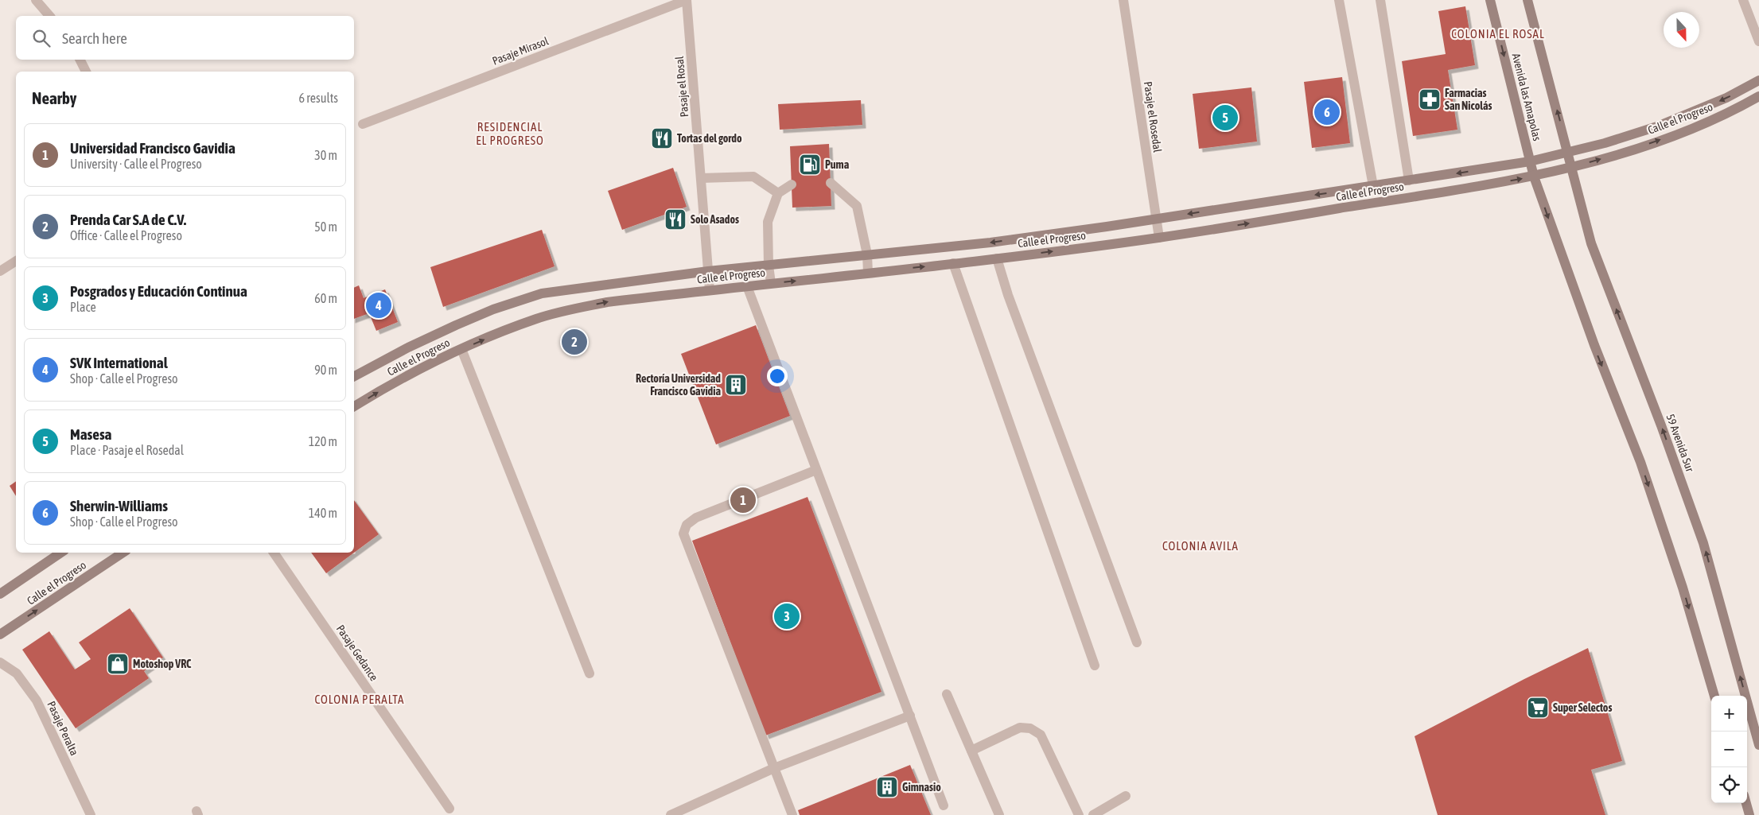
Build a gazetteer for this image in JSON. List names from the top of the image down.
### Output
{
  "streets": {
    "street": [
      "Pasaje Mirasol",
      "Pasaje el Rosal",
      "Avenida las Amapolas",
      "Pasaje el Rosedal",
      "Calle el Progreso",
      "59 Avenida Sur",
      "Pasaje Gedance",
      "Pasaje Peralta"
    ]
  },
  "crossings": [
    ["Pasaje Mirasol", "Pasaje el Rosal"],
    ["Pasaje el Rosal", "Calle el Progreso"],
    ["Avenida las Amapolas", "Calle el Progreso"],
    ["Pasaje el Rosedal", "Calle el Progreso"],
    ["Calle el Progreso", "59 Avenida Sur"]
  ],
  "districts": [
    "COLONIA EL ROSAL",
    "RESIDENCIAL EL PROGRESO",
    "COLONIA AVILA",
    "COLONIA PERALTA"
  ],
  "places": {
    "pharmacy": ["Farmacias San Nicolás"],
    "restaurant": ["Tortas del gordo", "Solo Asados"],
    "fuel station": ["Puma"],
    "building": ["Rectoría Universidad Francisco Gavidia", "Gimnasio"],
    "shop": ["Motoshop VRC"],
    "supermarket": ["Super Selectos"]
  },
  "north": "bottom",
  "page": {
    "search": "Search here",
    "heading": ["Nearby", "6 results"],
    "pins": [
      "6",
      "5",
      "4",
      "2",
      "1",
      "3"
    ],
    "list": [
      {
        "mark": "1",
        "name": "Universidad Francisco Gavidia",
        "note": "University · Calle el Progreso",
        "value": "30 m"
      },
      {
        "mark": "2",
        "name": "Prenda Car S.A de C.V.",
        "note": "Office · Calle el Progreso",
        "value": "50 m"
      },
      {
        "mark": "3",
        "name": "Posgrados y Educación Continua",
        "note": "Place",
        "value": "60 m"
      },
      {
        "mark": "4",
        "name": "SVK International",
        "note": "Shop · Calle el Progreso",
        "value": "90 m"
      },
      {
        "mark": "5",
        "name": "Masesa",
        "note": "Place · Pasaje el Rosedal",
        "value": "120 m"
      },
      {
        "mark": "6",
        "name": "Sherwin-Williams",
        "note": "Shop · Calle el Progreso",
        "value": "140 m"
      }
    ],
    "map_buttons": ["+", "−"]
  }
}
